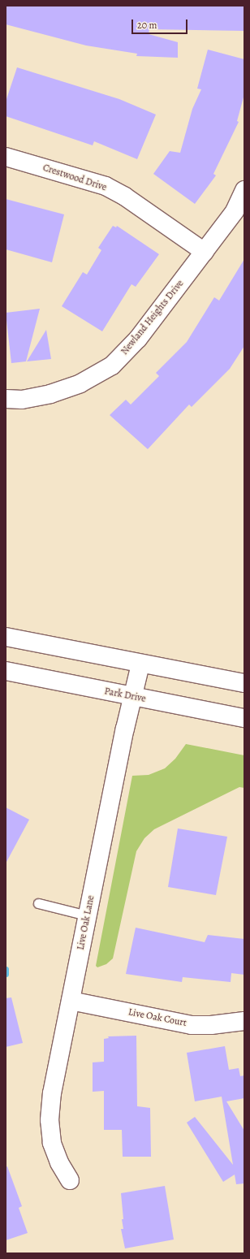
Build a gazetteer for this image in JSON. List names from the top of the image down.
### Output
{
  "streets": {
    "street": [
      "Crestwood Drive",
      "Newland Heights Drive",
      "Park Drive",
      "Live Oak Lane",
      "Live Oak Court"
    ]
  },
  "crossings": [
    ["Crestwood Drive", "Newland Heights Drive"],
    ["Park Drive", "Live Oak Lane"],
    ["Live Oak Lane", "Live Oak Court"]
  ],
  "scale_bar": "20 m"
}
